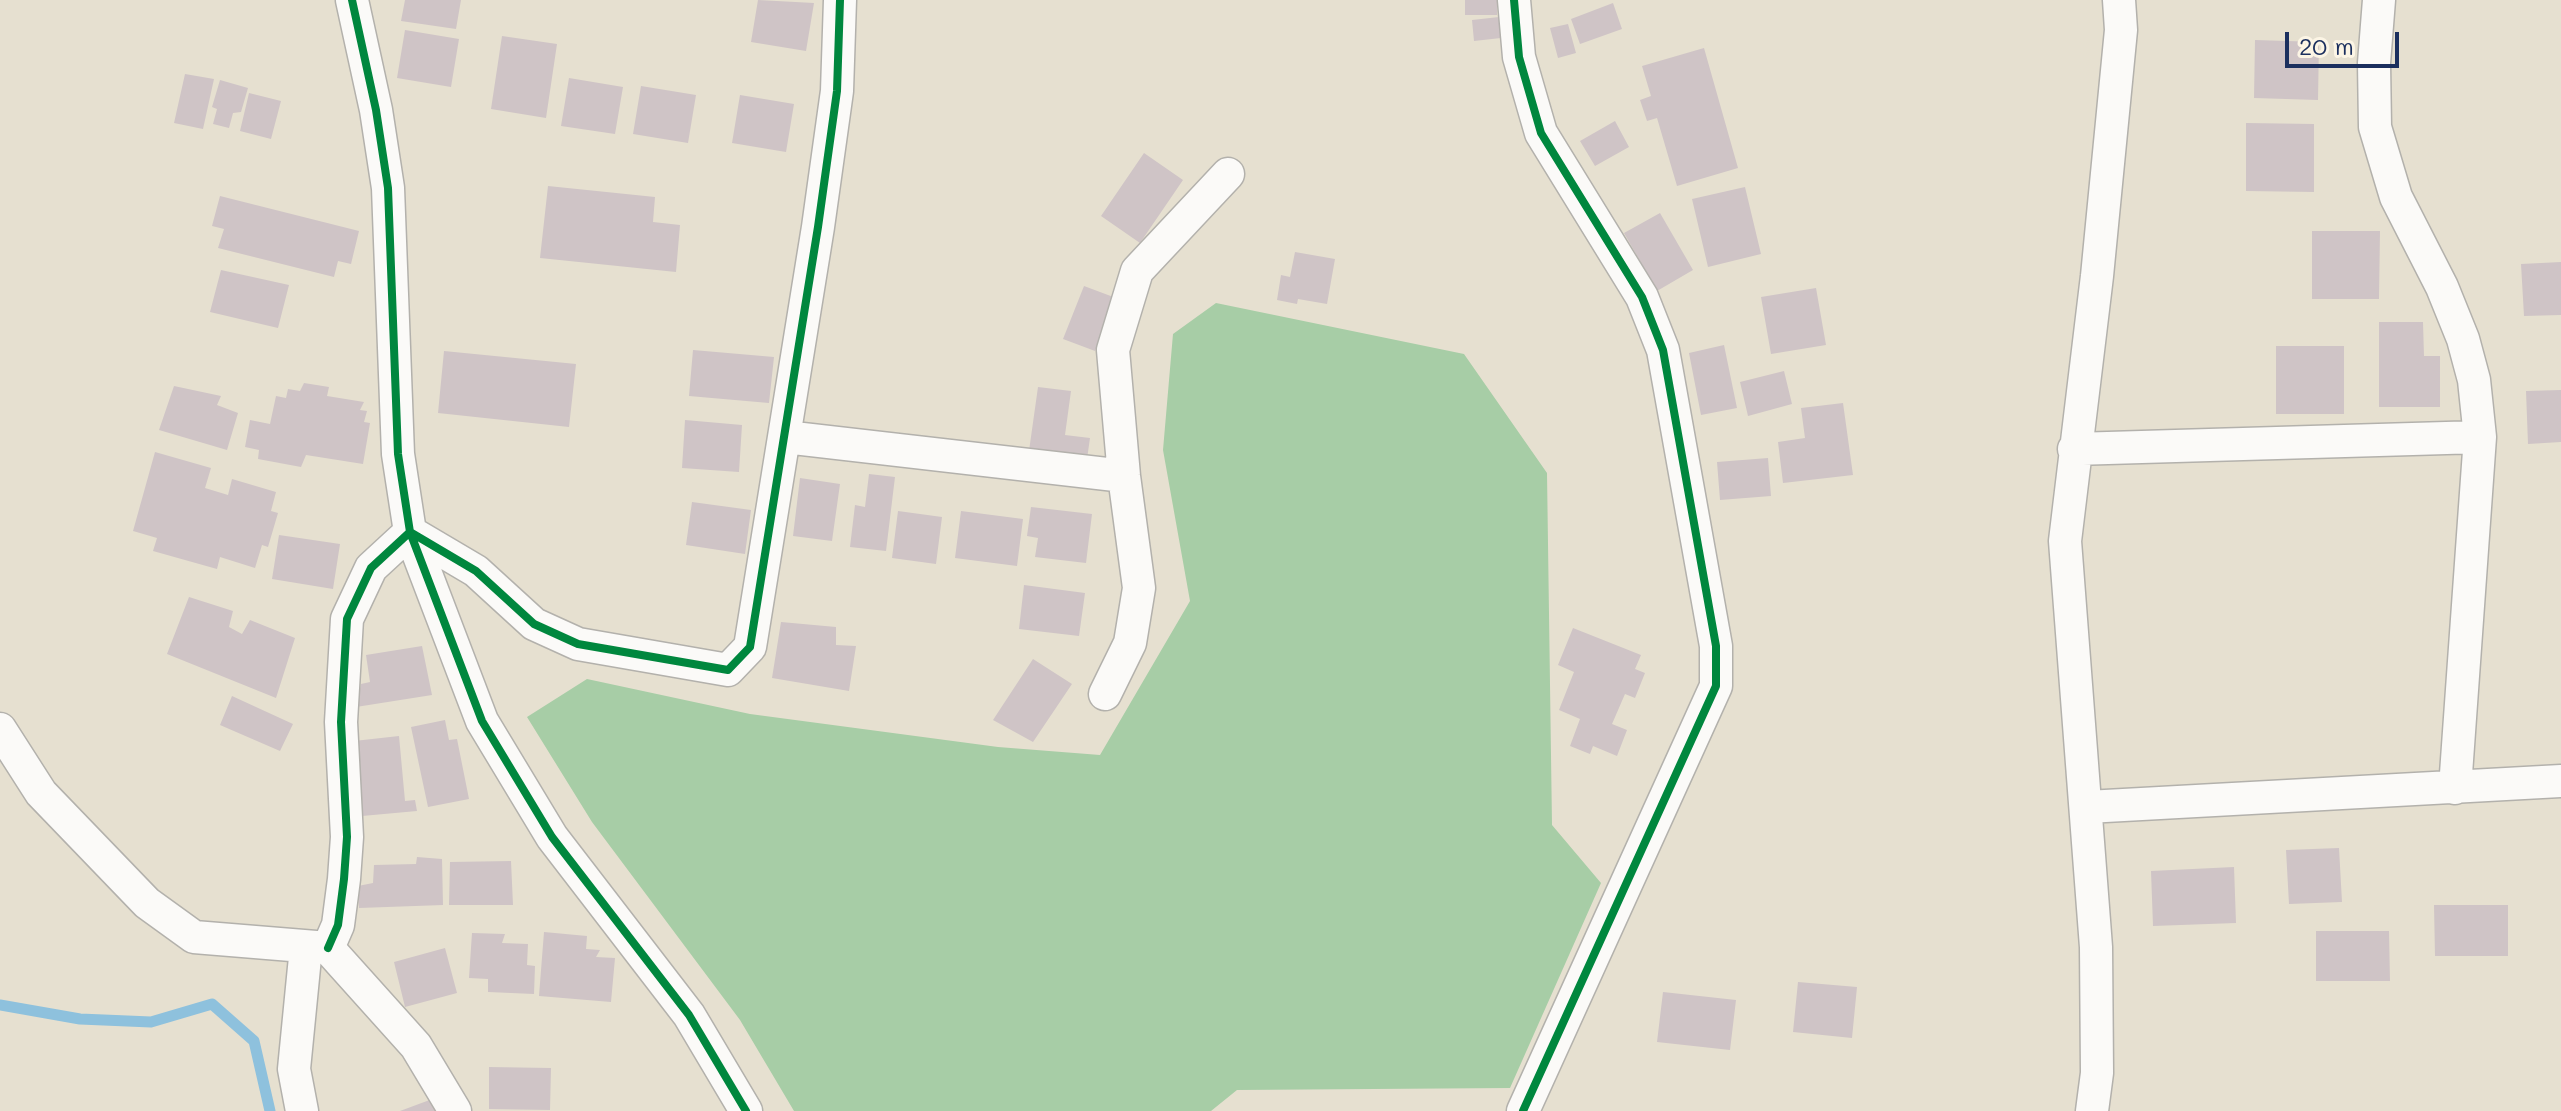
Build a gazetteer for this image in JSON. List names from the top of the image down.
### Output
{
  "scale_bar": "20 m"
}
